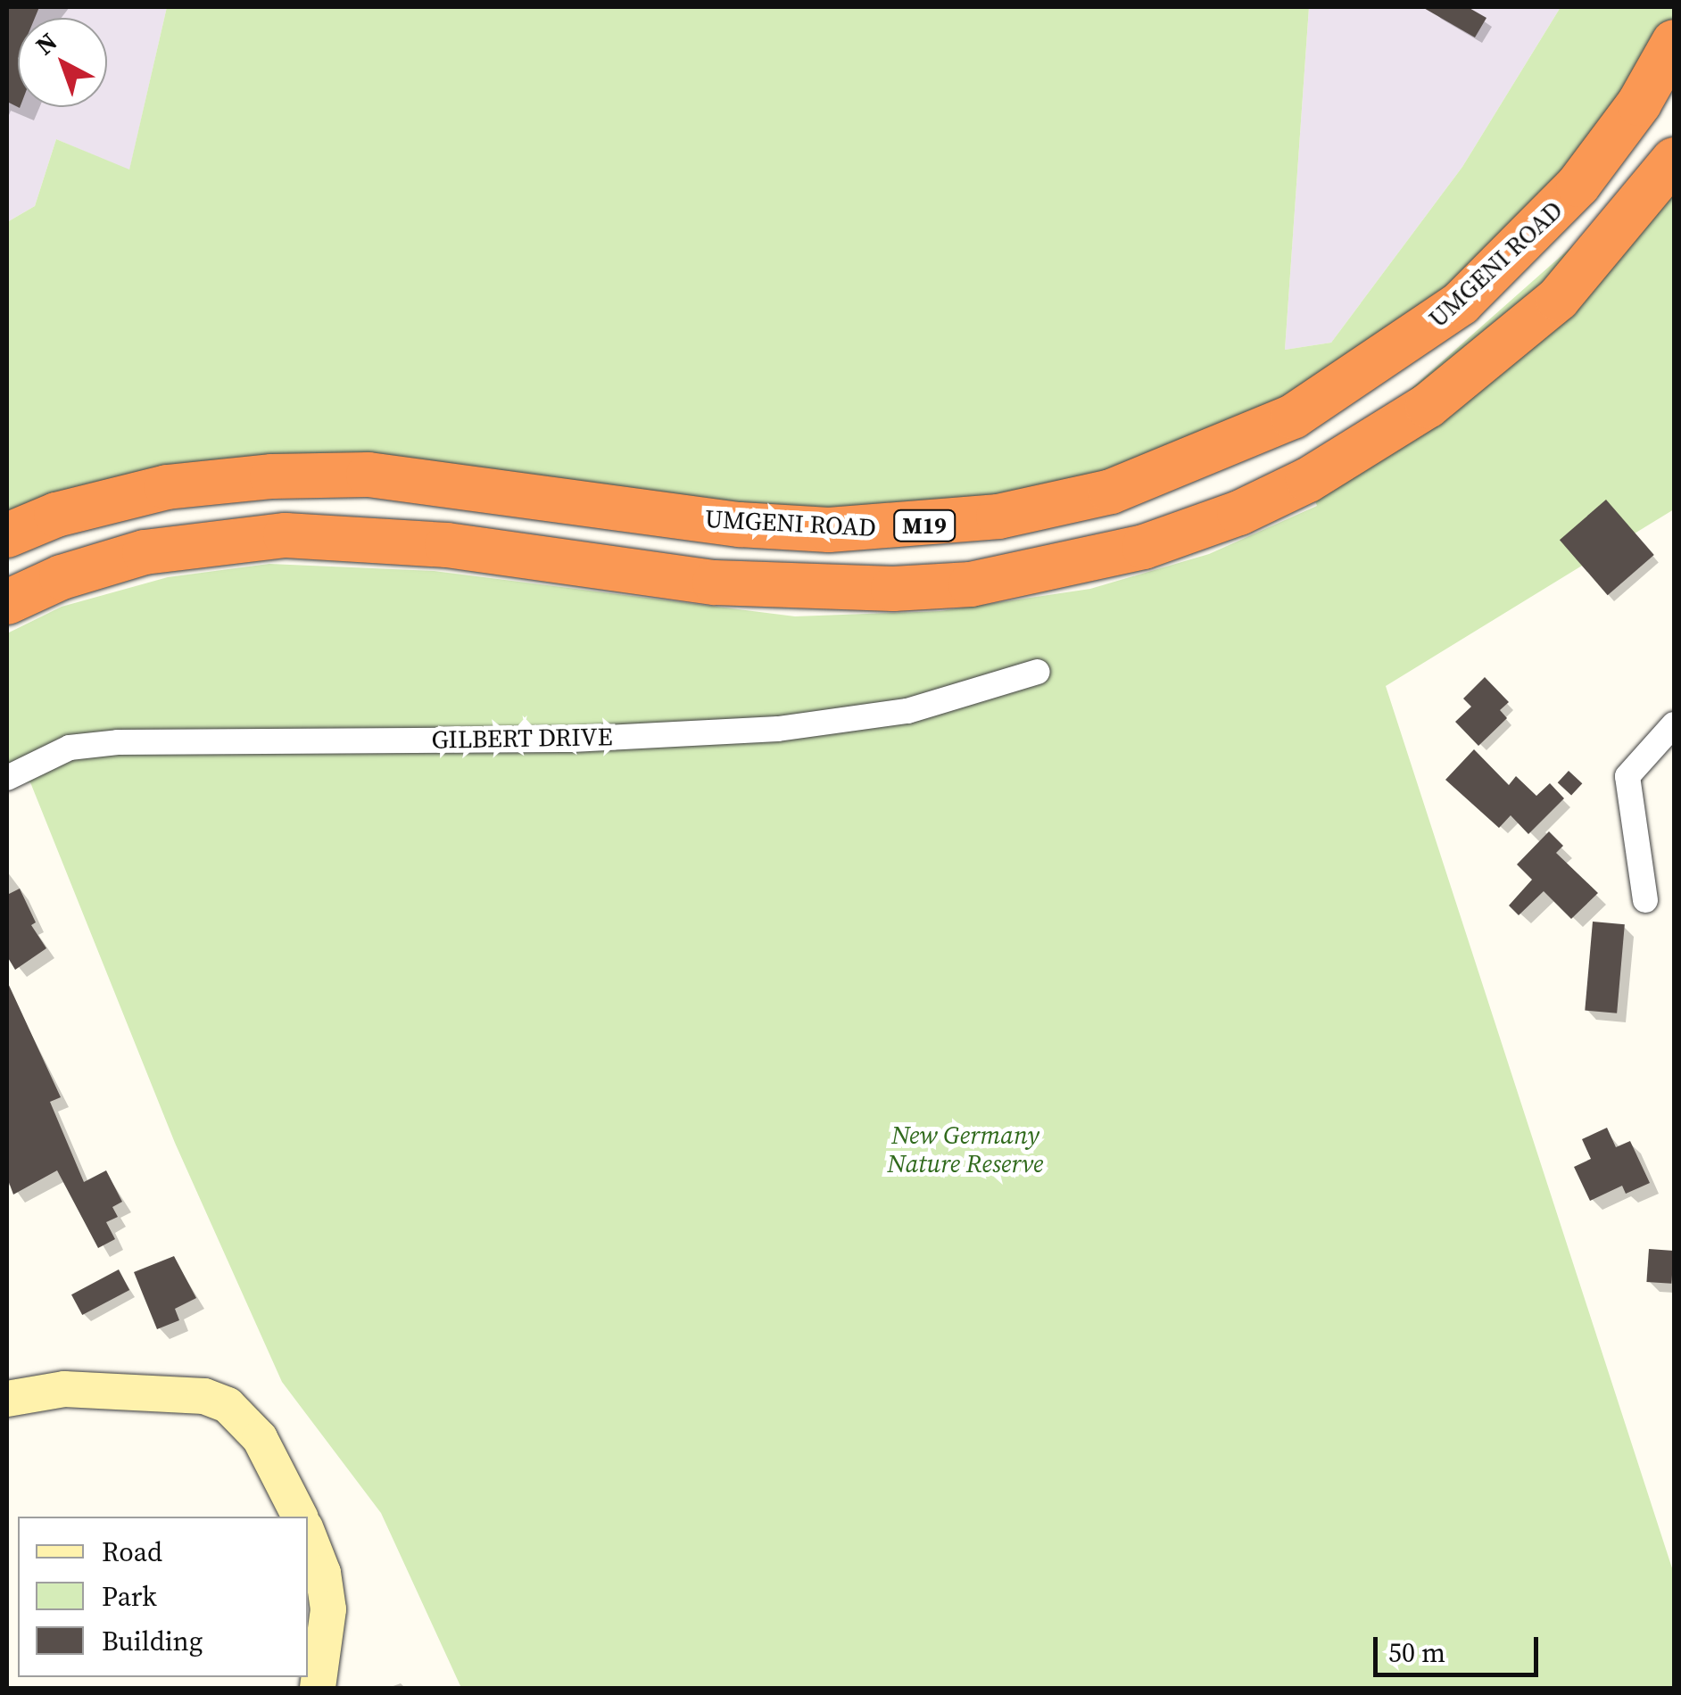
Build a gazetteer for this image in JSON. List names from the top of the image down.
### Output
{
  "streets": {
    "highway": ["UMGENI ROAD", "M19"],
    "street": ["GILBERT DRIVE"]
  },
  "parks": ["New Germany Nature Reserve"],
  "legend": ["Road", "Park", "Building"],
  "scale_bar": "50 m",
  "north": "top left"
}
